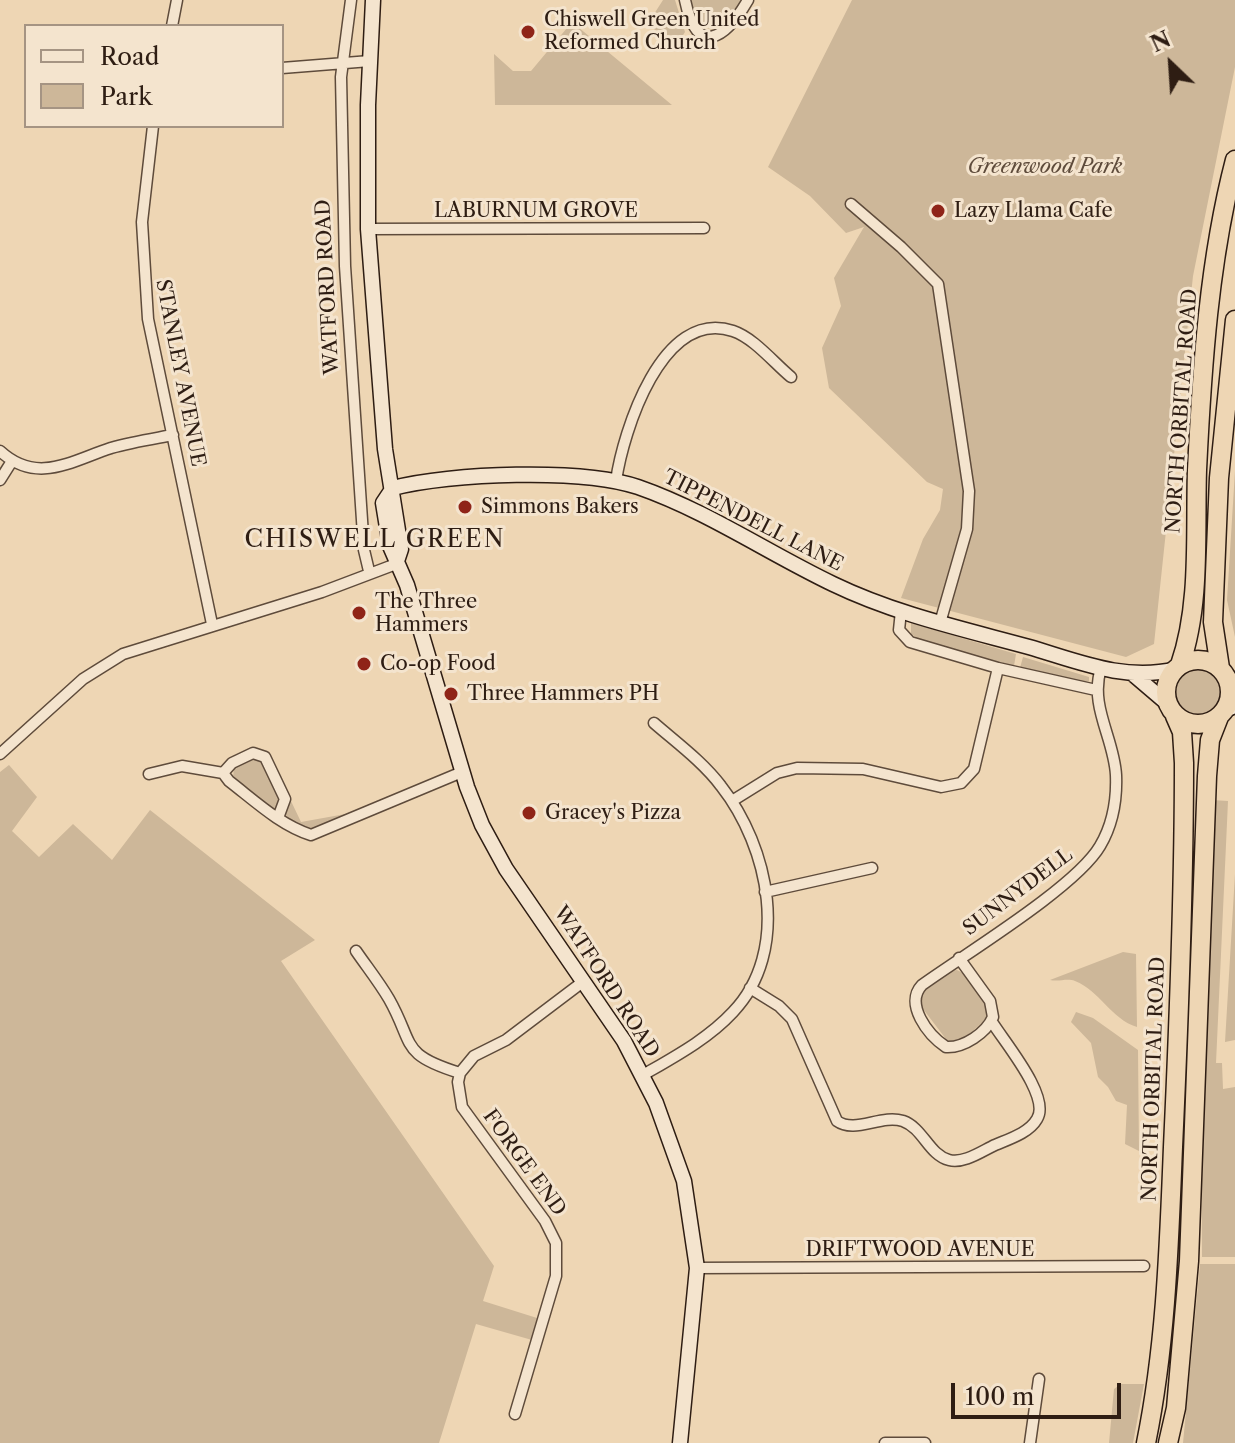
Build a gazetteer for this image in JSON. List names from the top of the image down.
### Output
{
  "streets": {
    "highway": ["NORTH ORBITAL ROAD"],
    "main road": ["WATFORD ROAD", "TIPPENDELL LANE"],
    "street": [
      "LABURNUM GROVE",
      "STANLEY AVENUE",
      "SUNNYDELL",
      "FORGE END",
      "DRIFTWOOD AVENUE"
    ]
  },
  "crossings": [
    ["LABURNUM GROVE", "WATFORD ROAD"],
    ["WATFORD ROAD", "TIPPENDELL LANE"],
    ["WATFORD ROAD", "DRIFTWOOD AVENUE"],
    ["NORTH ORBITAL ROAD", "TIPPENDELL LANE"],
    ["TIPPENDELL LANE", "SUNNYDELL"]
  ],
  "districts": ["CHISWELL GREEN"],
  "parks": ["Greenwood Park"],
  "places": [
    "Chiswell Green United Reformed Church",
    "Lazy Llama Cafe",
    "Simmons Bakers",
    "The Three Hammers",
    "Co-op Food",
    "Three Hammers PH",
    "Gracey's Pizza"
  ],
  "legend": ["Road", "Park"],
  "scale_bar": "100 m",
  "north": "top left"
}
